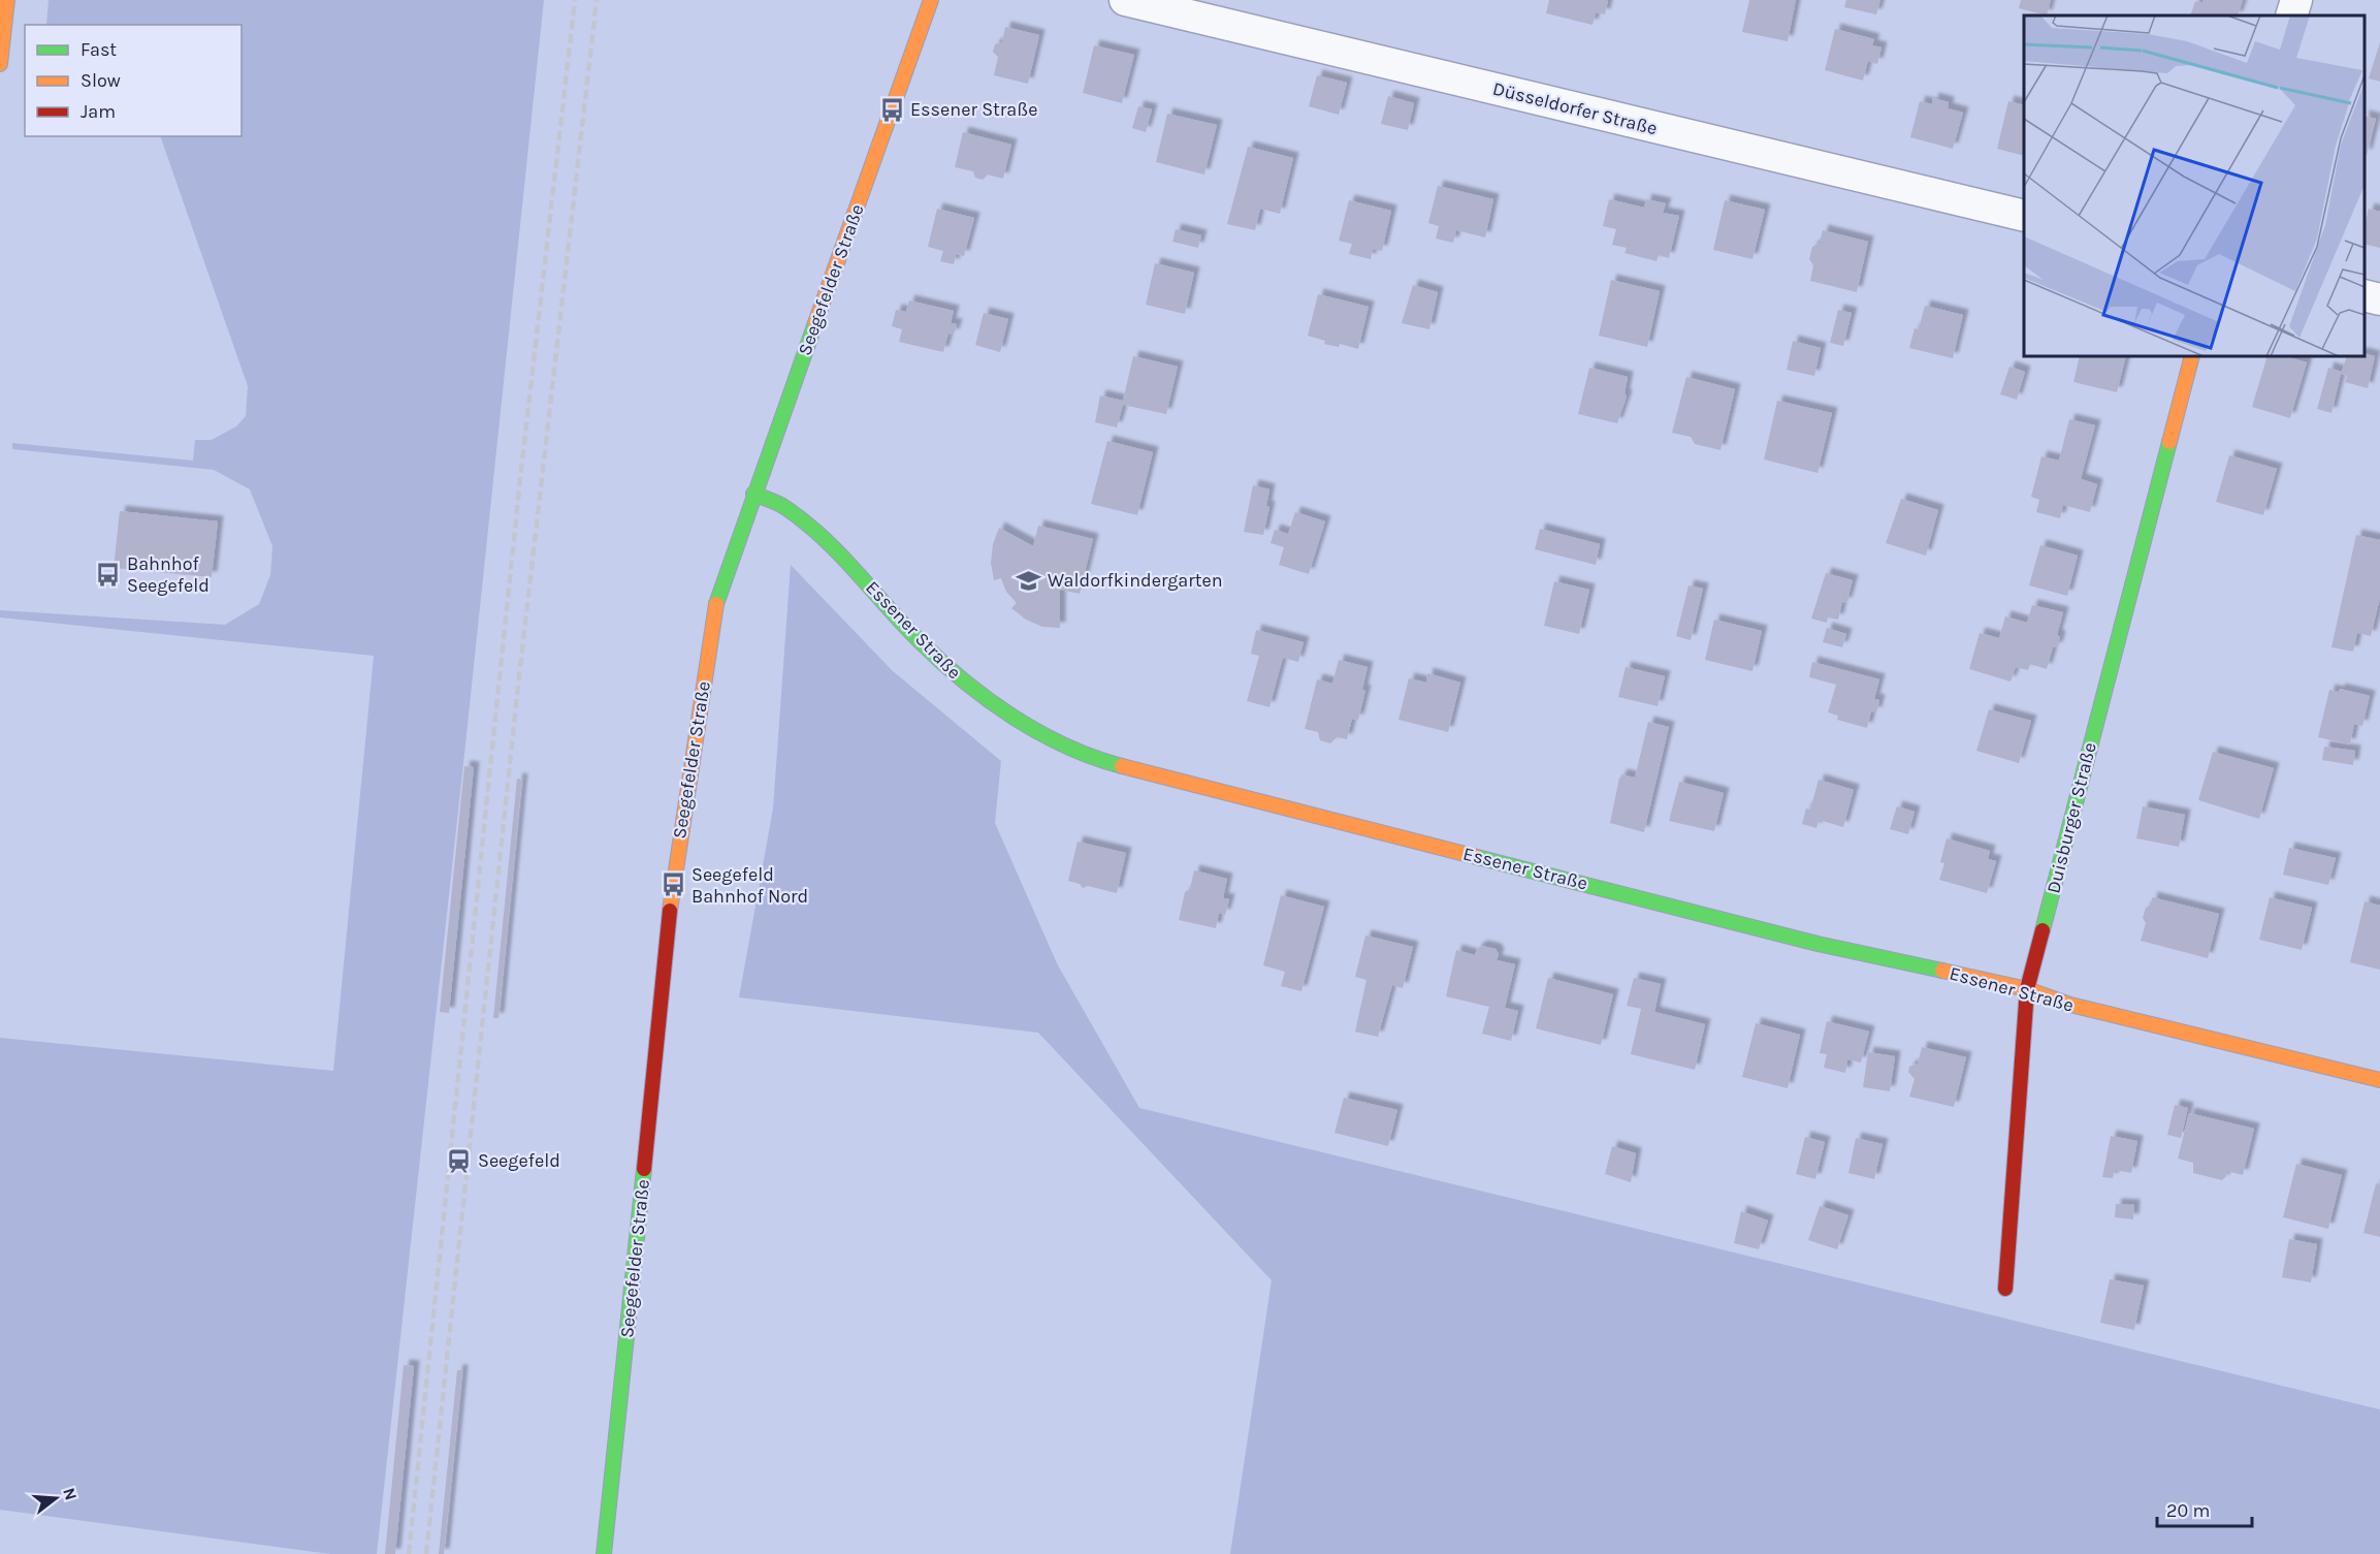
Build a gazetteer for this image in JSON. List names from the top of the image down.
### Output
{
  "streets": {
    "street": [
      "Düsseldorfer Straße",
      "Seegefelder Straße",
      "Essener Straße",
      "Duisburger Straße"
    ]
  },
  "crossings": [
    ["Seegefelder Straße", "Essener Straße"],
    ["Essener Straße", "Duisburger Straße"]
  ],
  "places": {
    "bus stop": ["Essener Straße", "Bahnhof Seegefeld", "Seegefeld Bahnhof Nord"],
    "school or university": ["Waldorfkindergarten"],
    "station": ["Seegefeld"]
  },
  "legend": ["Fast", "Slow", "Jam"],
  "scale_bar": "20 m",
  "north": "right"
}
